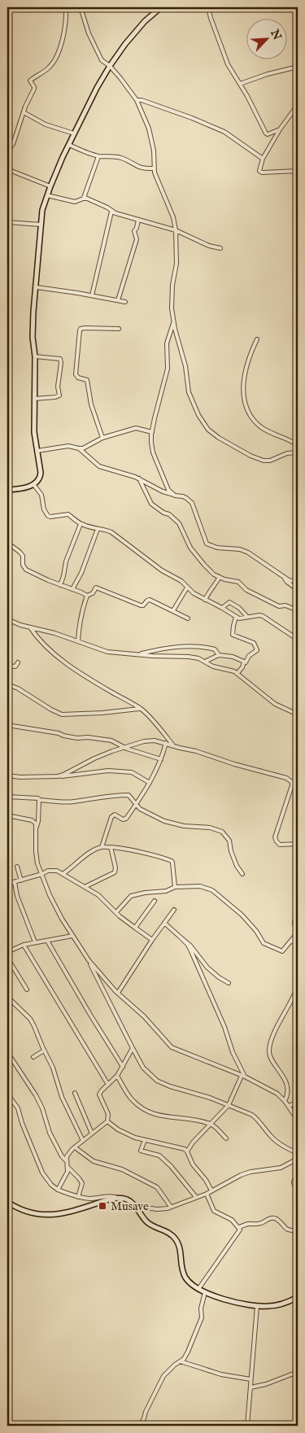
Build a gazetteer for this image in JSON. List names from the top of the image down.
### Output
{
  "places": {
    "transit": ["Musave"]
  },
  "north": "top right"
}
